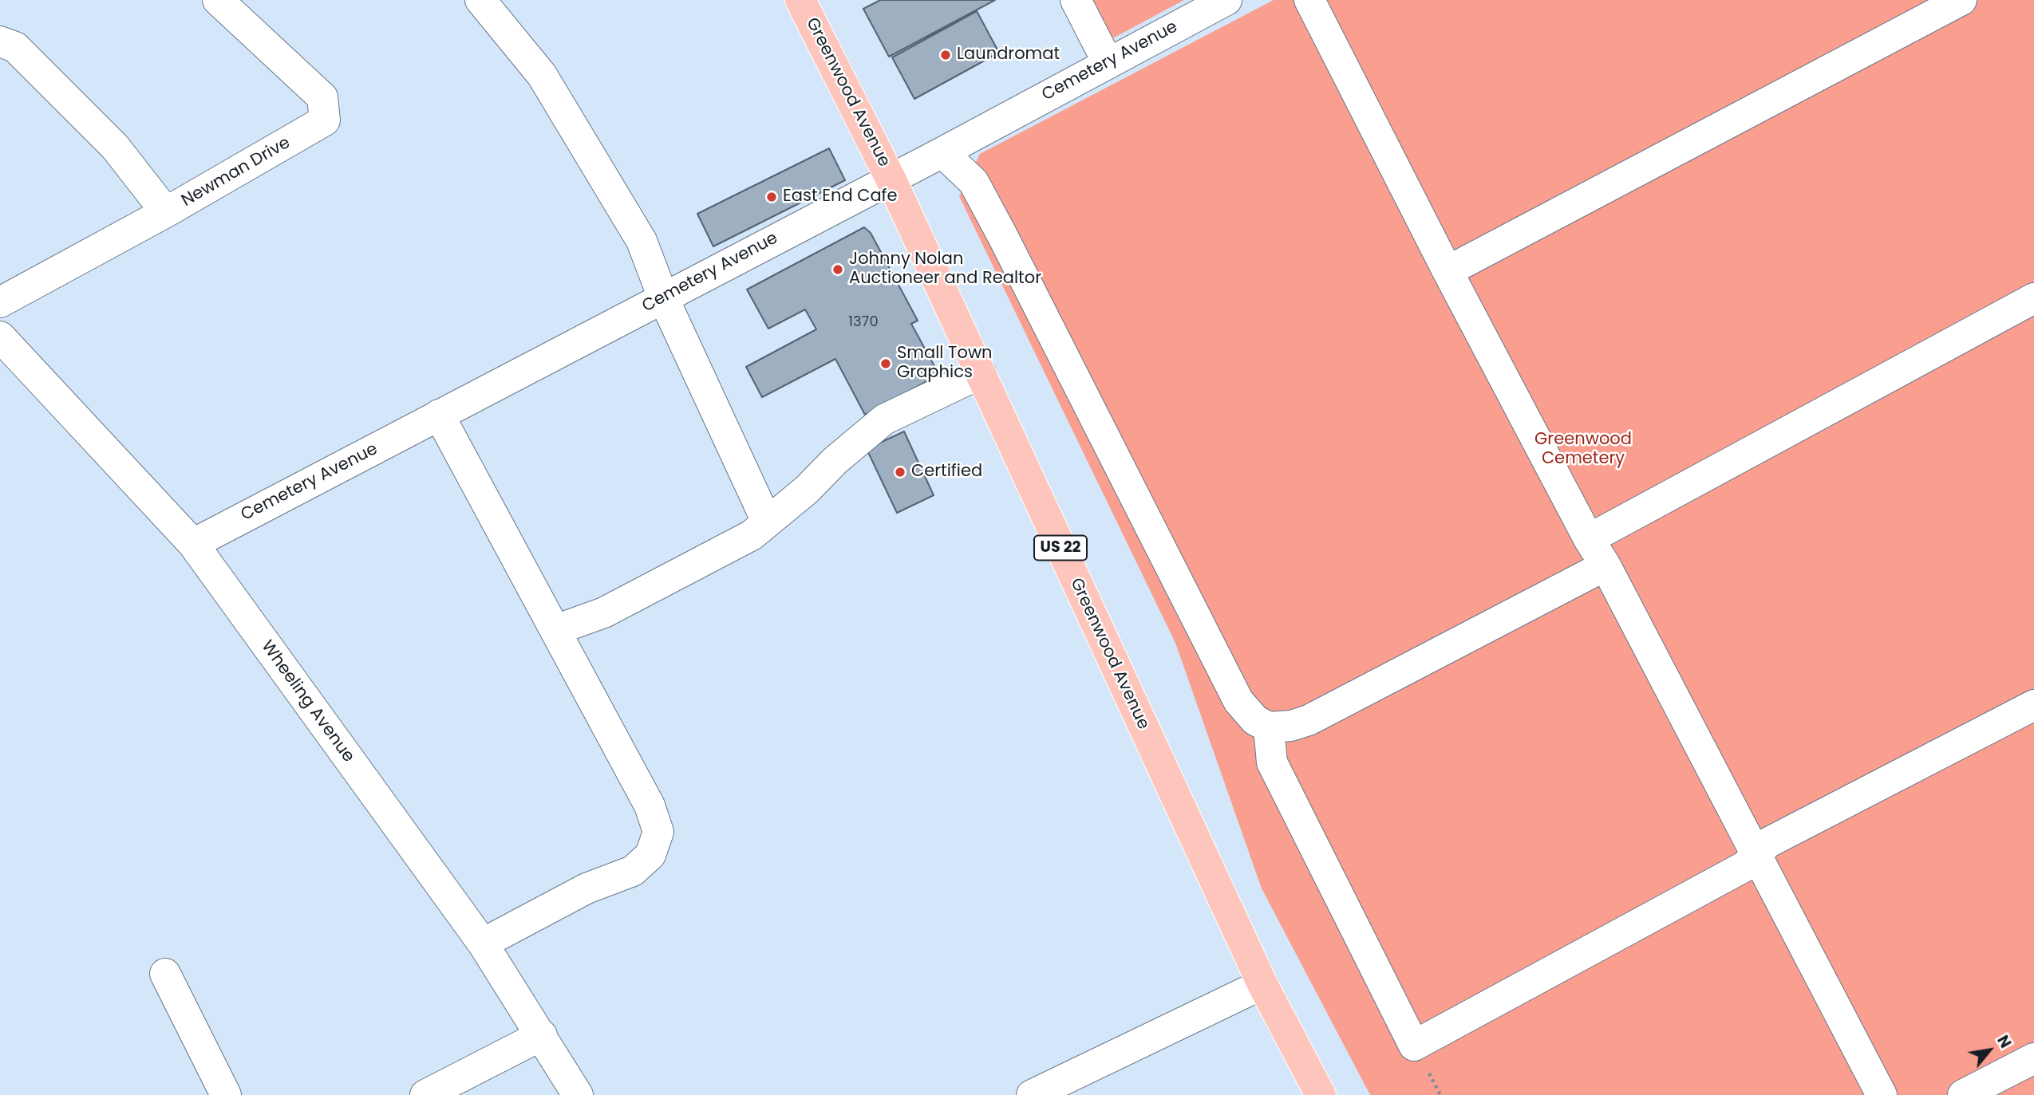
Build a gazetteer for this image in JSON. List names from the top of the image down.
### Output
{
  "streets": {
    "main road": ["Greenwood Avenue", "US 22"],
    "street": ["Cemetery Avenue", "Newman Drive", "Wheeling Avenue"]
  },
  "crossings": [
    ["Cemetery Avenue", "Greenwood Avenue"],
    ["Cemetery Avenue", "Wheeling Avenue"]
  ],
  "parks": ["Greenwood Cemetery"],
  "places": [
    "Laundromat",
    "East End Cafe",
    "Johnny Nolan Auctioneer and Realtor",
    "Small Town Graphics",
    "Certified"
  ],
  "house_numbers": ["1370"],
  "north": "top right"
}
